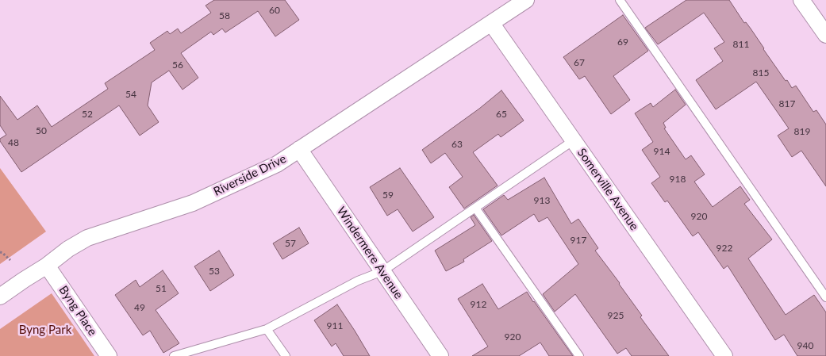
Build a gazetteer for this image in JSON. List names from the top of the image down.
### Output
{
  "streets": {
    "street": [
      "Riverside Drive",
      "Somerville Avenue",
      "Windermere Avenue",
      "Byng Place"
    ]
  },
  "crossings": [
    ["Riverside Drive", "Somerville Avenue"],
    ["Riverside Drive", "Windermere Avenue"],
    ["Riverside Drive", "Byng Place"]
  ],
  "parks": ["Byng Park"],
  "house_numbers": [
    "60",
    "58",
    "69",
    "811",
    "67",
    "56",
    "815",
    "54",
    "817",
    "52",
    "65",
    "50",
    "819",
    "48",
    "63",
    "914",
    "918",
    "59",
    "913",
    "920",
    "917",
    "57",
    "922",
    "53",
    "51",
    "912",
    "49",
    "925",
    "911",
    "920",
    "940"
  ]
}
